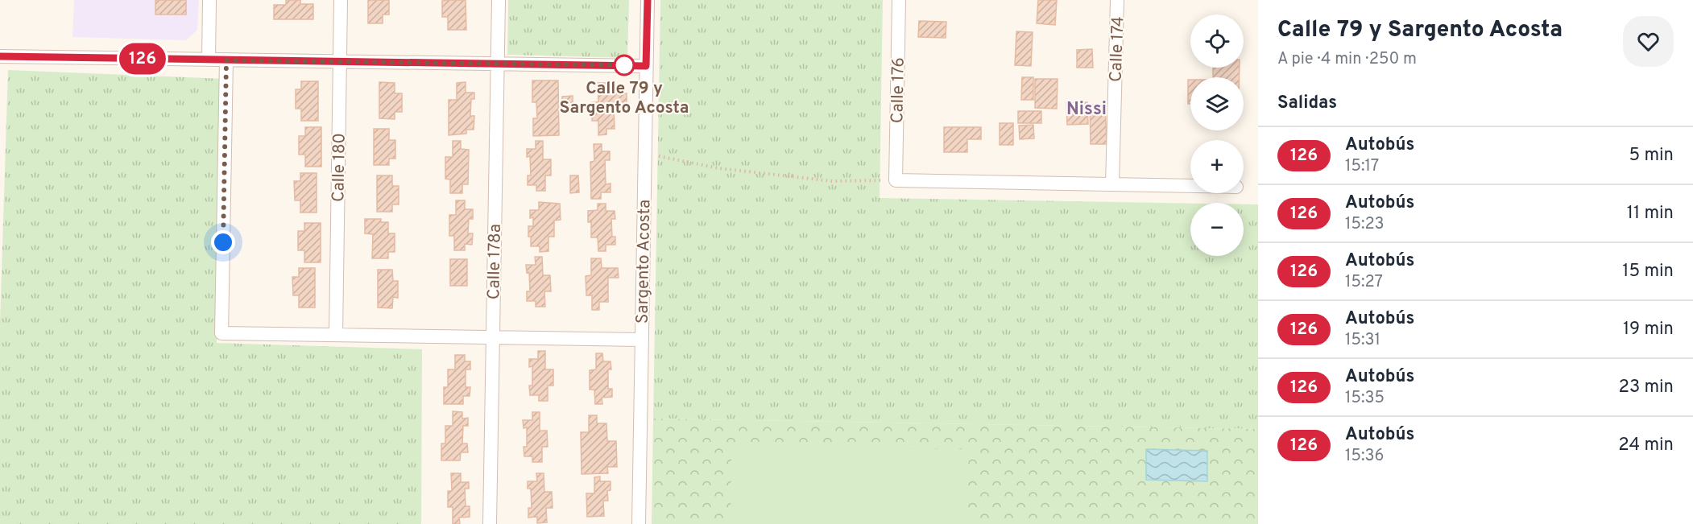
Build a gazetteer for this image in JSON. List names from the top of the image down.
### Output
{
  "streets": {
    "street": [
      "Calle 174",
      "Calle 176",
      "Calle 180",
      "Calle 178a",
      "Sargento Acosta"
    ]
  },
  "districts": ["Nissi"],
  "places": ["Calle 79 y Sargento Acosta"],
  "lines": ["bus line 126"],
  "page": {
    "on_map": "126",
    "heading": [
      ["Calle 79 y Sargento Acosta", "A pie · 4 min · 250 m"],
      "Salidas"
    ],
    "map_buttons": ["+", "−"],
    "list": [
      {
        "mark": "126",
        "name": "Autobús",
        "note": "15:17",
        "value": "5 min"
      },
      {
        "mark": "126",
        "name": "Autobús",
        "note": "15:23",
        "value": "11 min"
      },
      {
        "mark": "126",
        "name": "Autobús",
        "note": "15:27",
        "value": "15 min"
      },
      {
        "mark": "126",
        "name": "Autobús",
        "note": "15:31",
        "value": "19 min"
      },
      {
        "mark": "126",
        "name": "Autobús",
        "note": "15:35",
        "value": "23 min"
      },
      {
        "mark": "126",
        "name": "Autobús",
        "note": "15:36",
        "value": "24 min"
      }
    ]
  }
}
